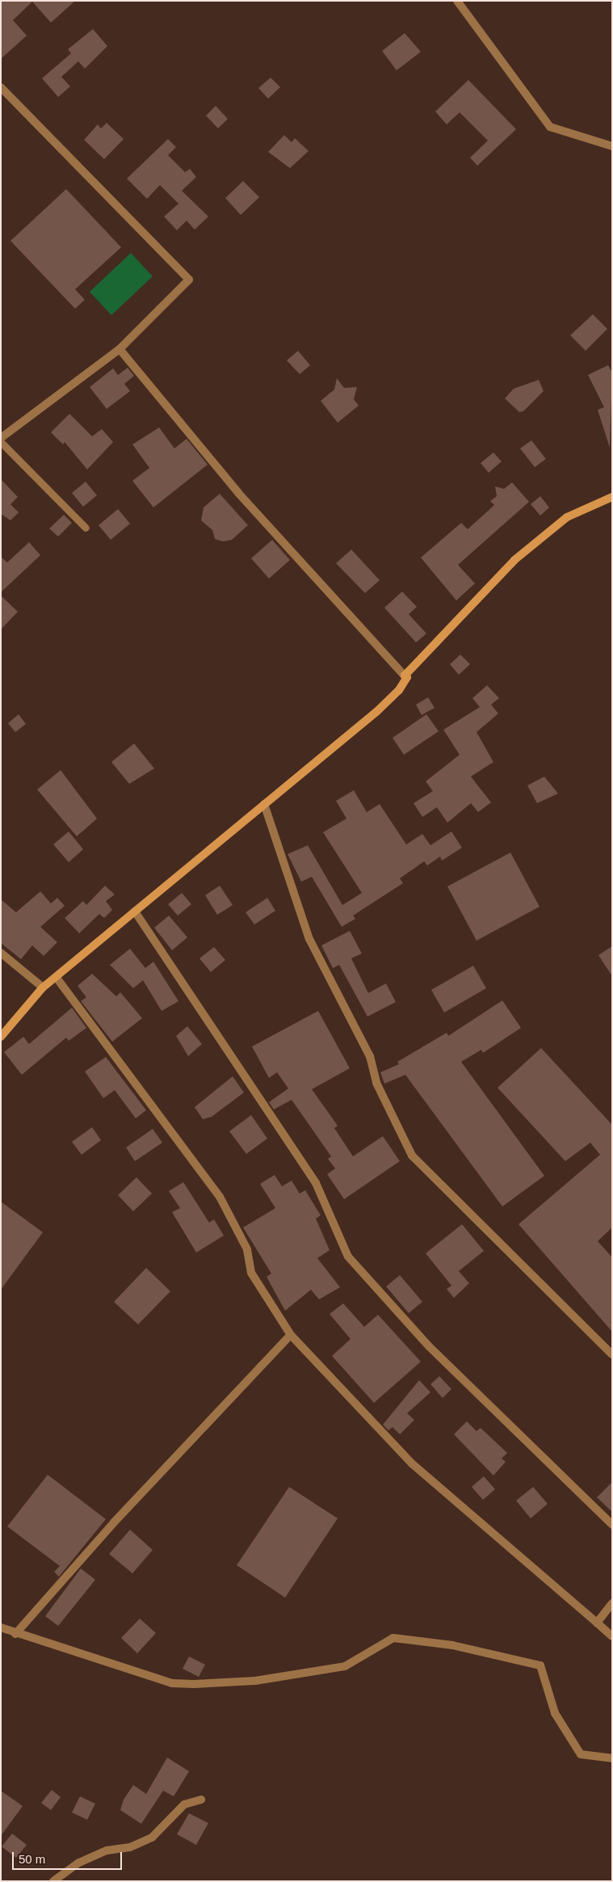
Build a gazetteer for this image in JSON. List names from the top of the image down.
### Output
{
  "scale_bar": "50 m"
}
